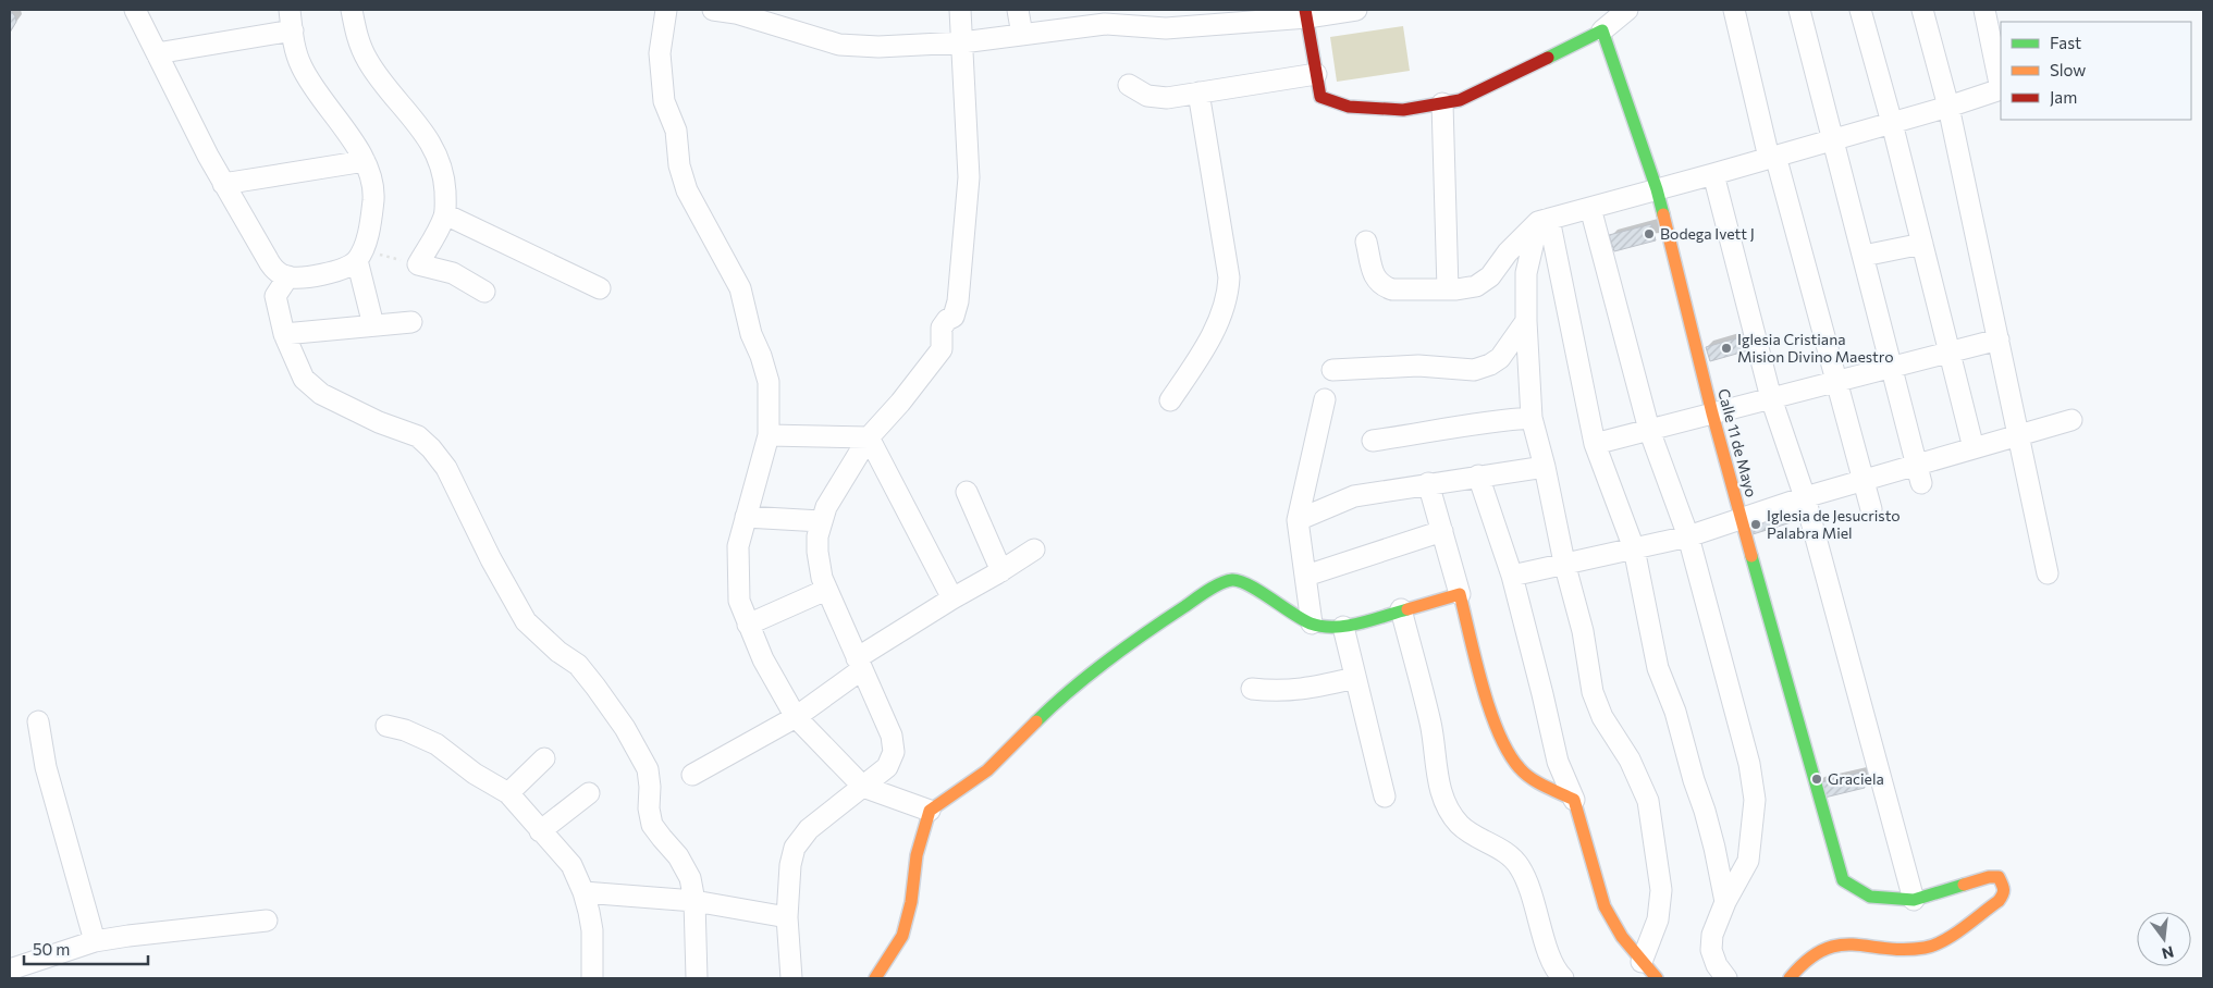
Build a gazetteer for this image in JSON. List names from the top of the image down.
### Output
{
  "streets": {
    "street": ["Calle 11 de Mayo"]
  },
  "places": [
    "Bodega Ivett J",
    "Iglesia Cristiana Mision Divino Maestro",
    "Iglesia de Jesucristo Palabra Miel",
    "Graciela"
  ],
  "legend": ["Fast", "Slow", "Jam"],
  "scale_bar": "50 m",
  "north": "bottom"
}
